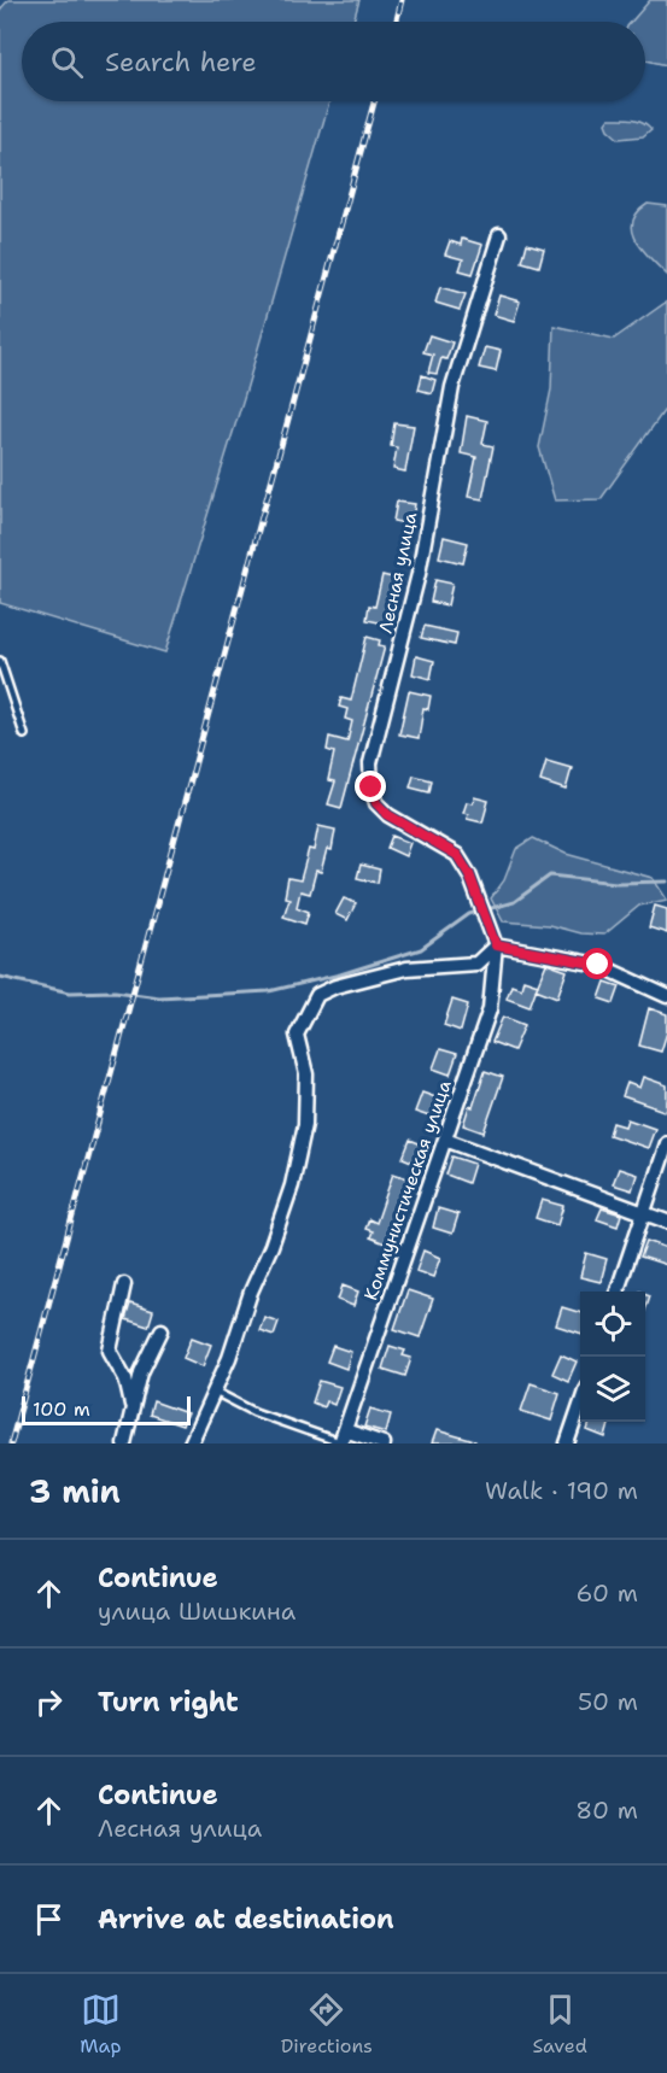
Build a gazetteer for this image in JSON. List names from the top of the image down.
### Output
{
  "streets": {
    "street": ["Лесная улица", "Коммунистическая улица"]
  },
  "crossings": [
    ["Лесная улица", "Коммунистическая улица"]
  ],
  "scale_bar": "100 m",
  "page": {
    "search": "Search here",
    "scale": "100 m",
    "heading": ["3 min", "Walk · 190 m"],
    "list": [
      ["Continue", "улица Шишкина", "60 m"],
      ["Turn right", "50 m"],
      ["Continue", "Лесная улица", "80 m"],
      "Arrive at destination"
    ],
    "nav": ["Map", "Directions", "Saved"]
  }
}
